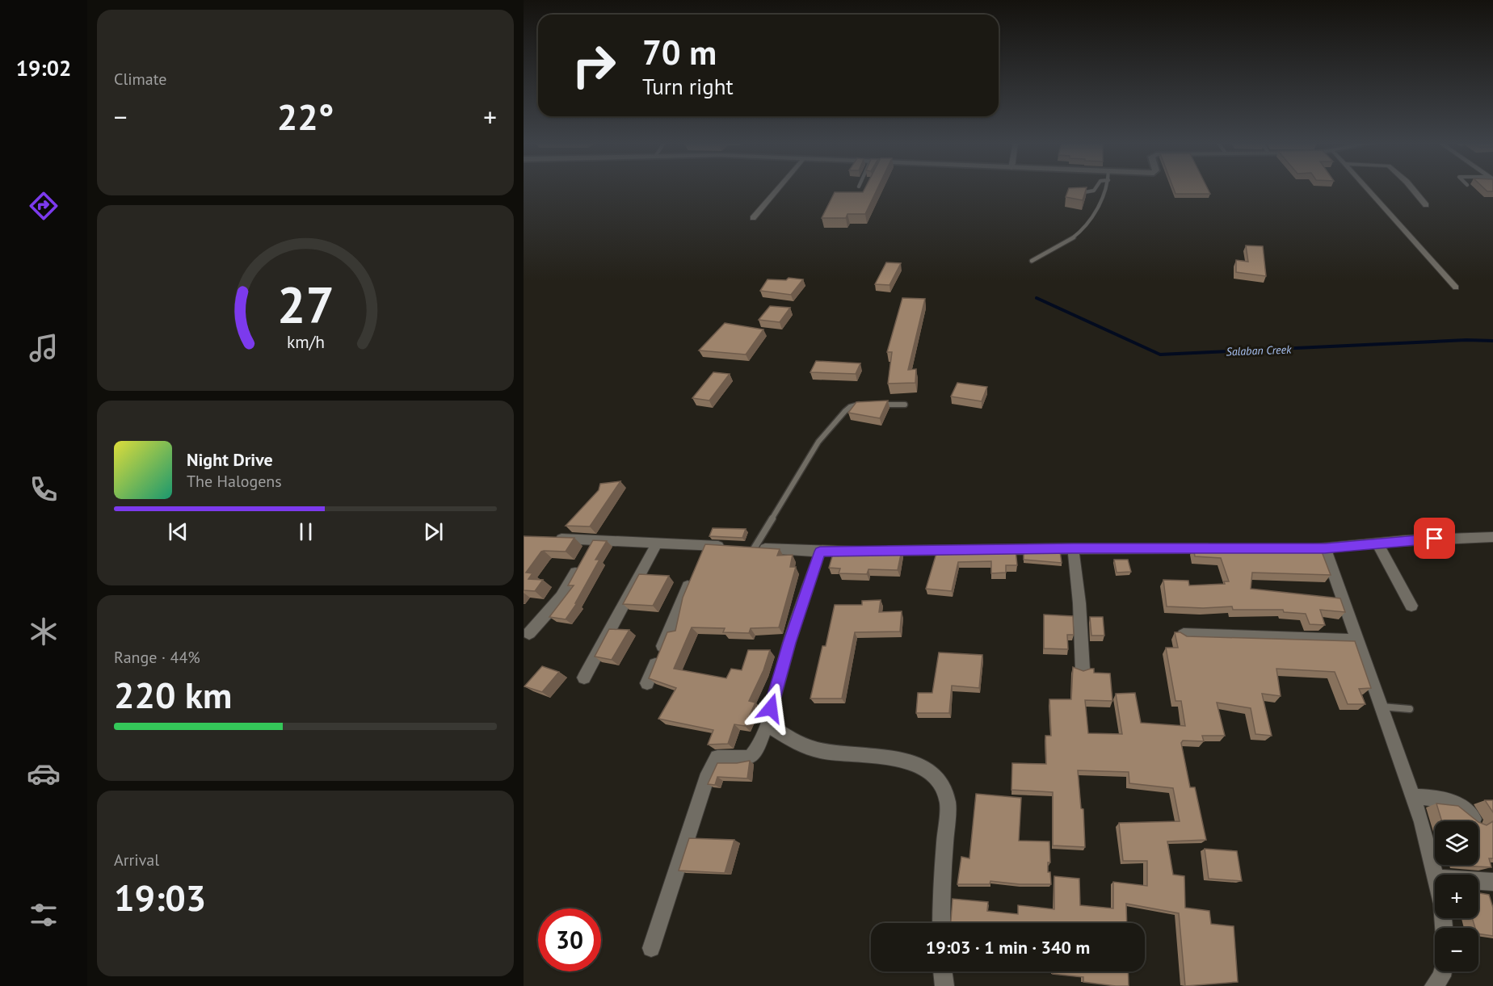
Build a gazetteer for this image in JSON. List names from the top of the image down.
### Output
{
  "water": ["Salaban Creek"],
  "page": {
    "tabs": "19:02",
    "tile": [
      "Climate",
      ["Range · 44%", "220 km"],
      ["Arrival", "19:03"]
    ],
    "turn": ["70 m", "Turn right"],
    "heat": ["−", "22°", "+"],
    "song": ["Night Drive", "The Halogens"],
    "map_buttons": ["+", "−"],
    "limit": "30",
    "trip": "19:03 · 1 min · 340 m",
    "gauge": ["27", "km/h"]
  }
}
